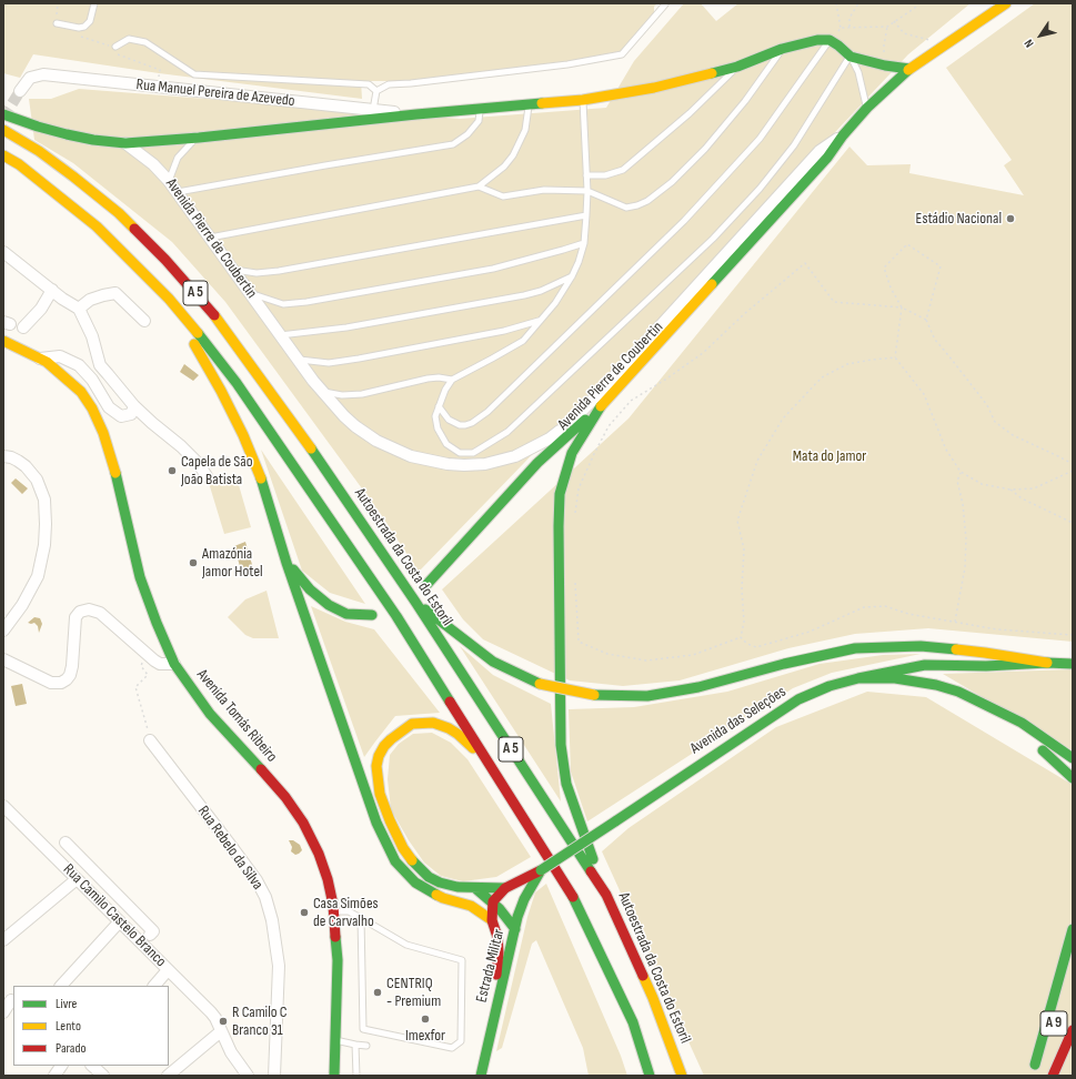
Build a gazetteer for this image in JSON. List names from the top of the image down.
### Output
{
  "streets": {
    "main road": [
      "Avenida Pierre de Coubertin",
      "A 5",
      "Autoestrada da Costa do Estoril",
      "Avenida Tomás Ribeiro",
      "Avenida das Seleções",
      "Estrada Militar",
      "A 9"
    ],
    "street": ["Rua Manuel Pereira de Azevedo", "Rua Rebelo da Silva", "Rua Camilo Castelo Branco"]
  },
  "crossings": [
    ["Avenida das Seleções", "Estrada Militar"]
  ],
  "parks": ["Mata do Jamor"],
  "places": [
    "Estádio Nacional",
    "Capela de São João Batista",
    "Amazónia Jamor Hotel",
    "Casa Simões de Carvalho",
    "CENTRIQ - Premium",
    "Imexfor",
    "R Camilo C Branco 31"
  ],
  "legend": ["Livre", "Lento", "Parado"],
  "north": "bottom left"
}
